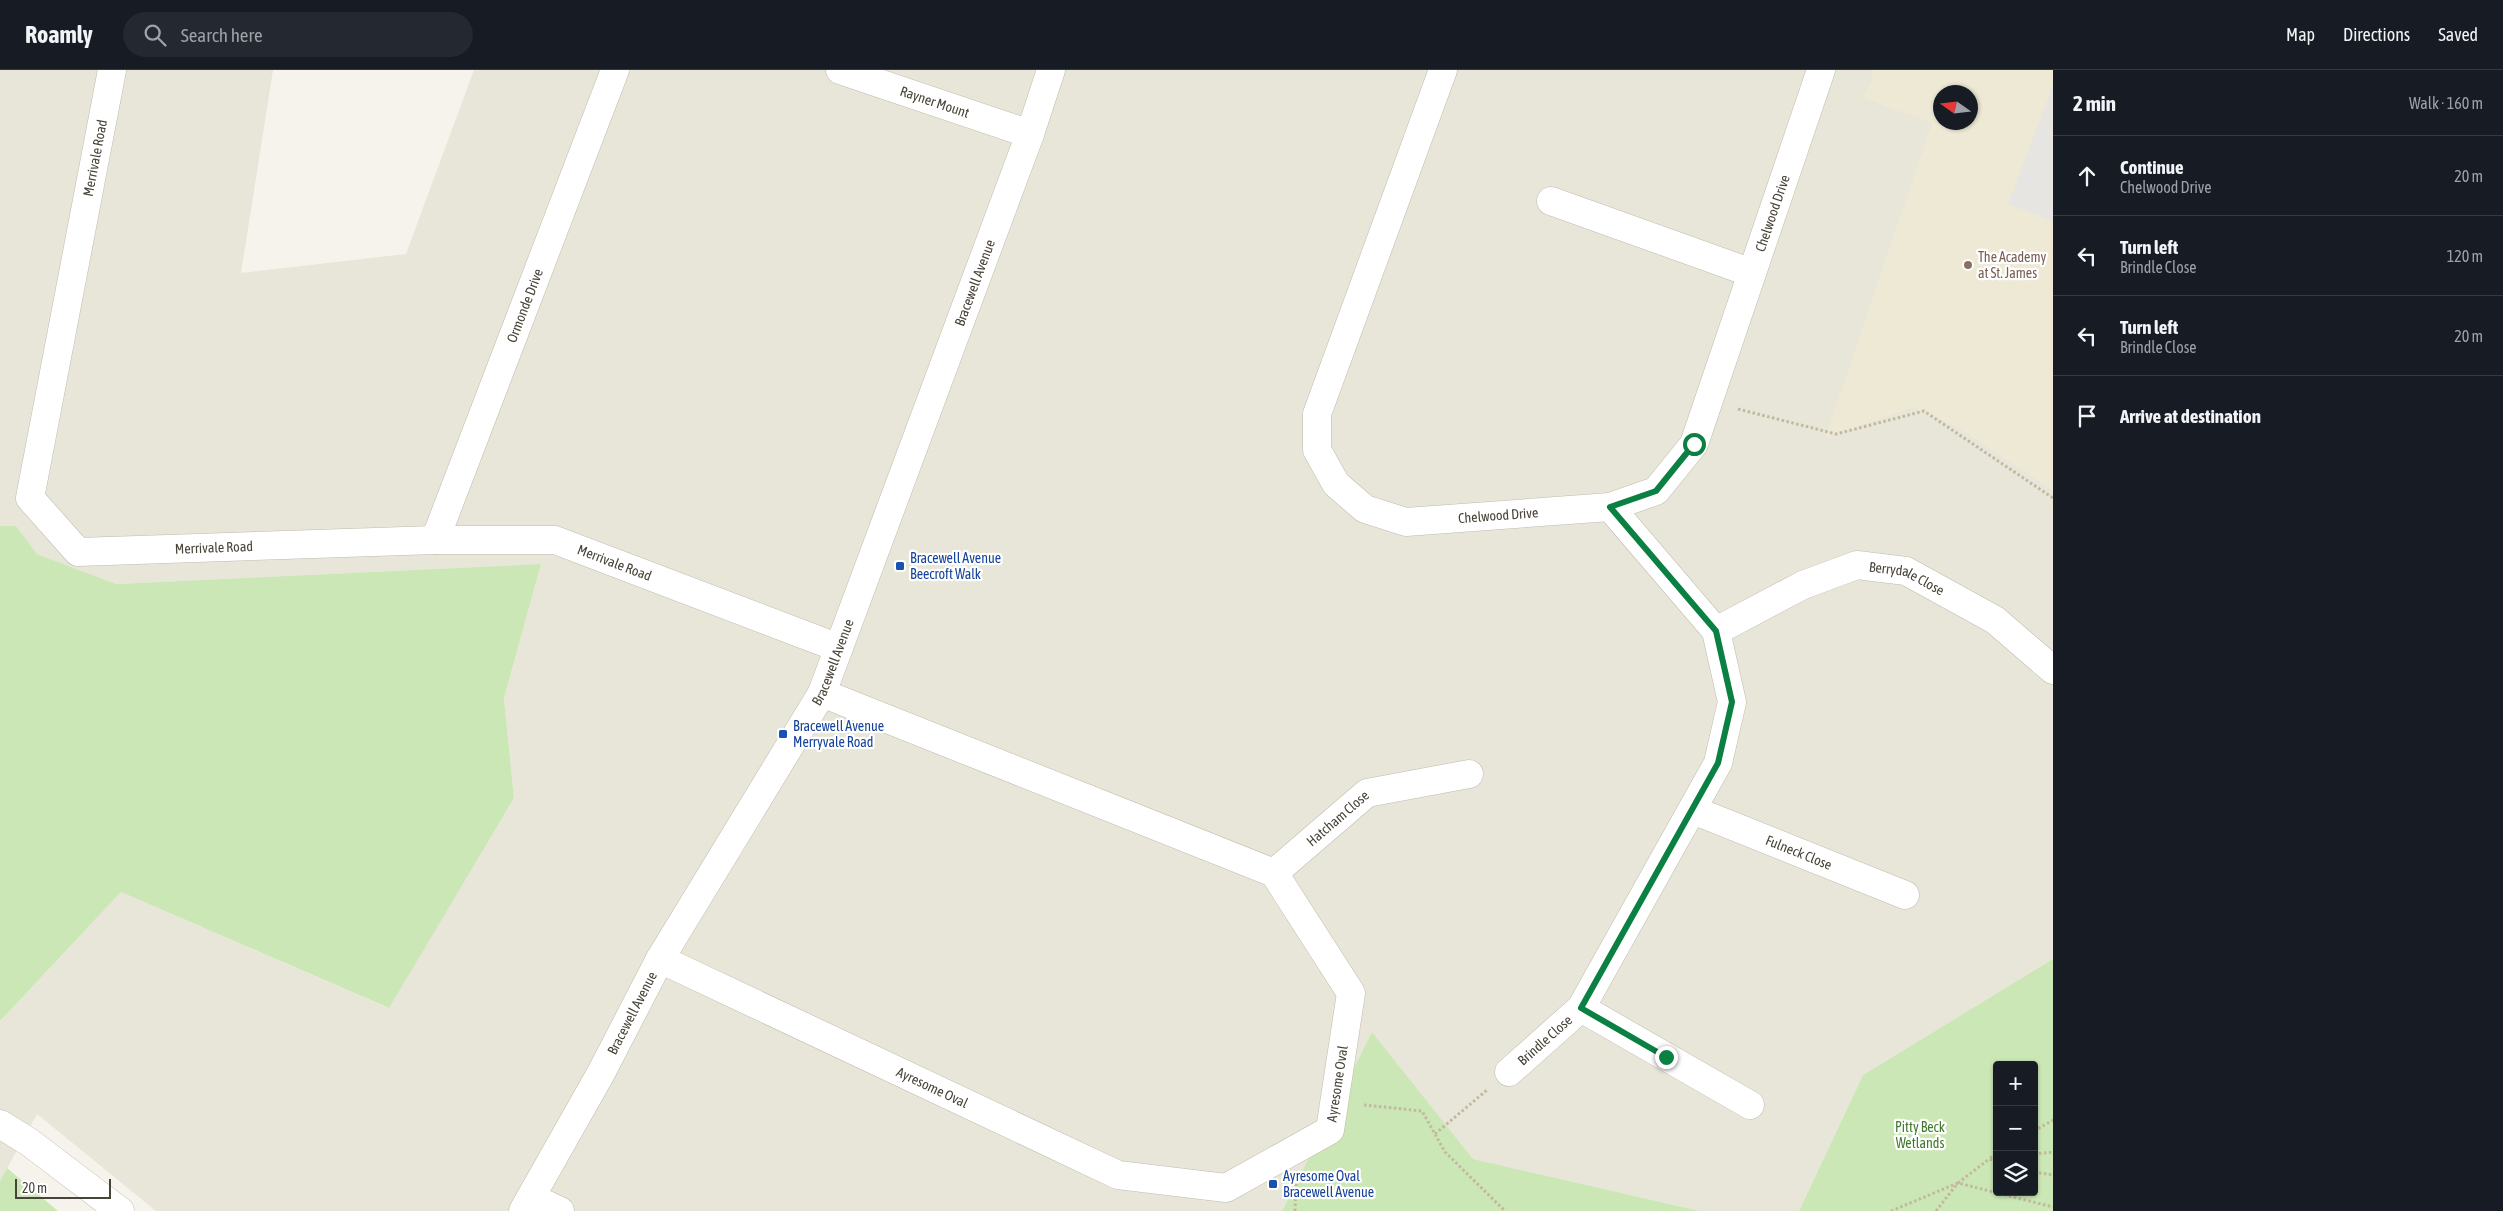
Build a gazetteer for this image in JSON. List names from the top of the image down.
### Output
{
  "streets": {
    "street": [
      "Rayner Mount",
      "Merrivale Road",
      "Chelwood Drive",
      "Bracewell Avenue",
      "Ormonde Drive",
      "Berrydale Close",
      "Hatcham Close",
      "Fulneck Close",
      "Brindle Close",
      "Ayresome Oval"
    ]
  },
  "crossings": [
    ["Rayner Mount", "Bracewell Avenue"],
    ["Merrivale Road", "Bracewell Avenue"],
    ["Merrivale Road", "Ormonde Drive"],
    ["Chelwood Drive", "Brindle Close"],
    ["Bracewell Avenue", "Ayresome Oval"],
    ["Berrydale Close", "Brindle Close"],
    ["Hatcham Close", "Ayresome Oval"],
    ["Fulneck Close", "Brindle Close"]
  ],
  "parks": ["Pitty Beck Wetlands"],
  "places": {
    "other": ["The Academy at St. James"],
    "transit": ["Bracewell Avenue Beecroft Walk", "Bracewell Avenue Merryvale Road", "Ayresome Oval Bracewell Avenue"]
  },
  "scale_bar": "20 m",
  "north": "left",
  "page": {
    "header": "Roamly",
    "search": "Search here",
    "nav": ["Map", "Directions", "Saved"],
    "heading": ["2 min", "Walk · 160 m"],
    "list": [
      ["Continue", "Chelwood Drive", "20 m"],
      ["Turn left", "Brindle Close", "120 m"],
      ["Turn left", "Brindle Close", "20 m"],
      "Arrive at destination"
    ],
    "map_buttons": ["+", "−"],
    "scale": "20 m"
  }
}
